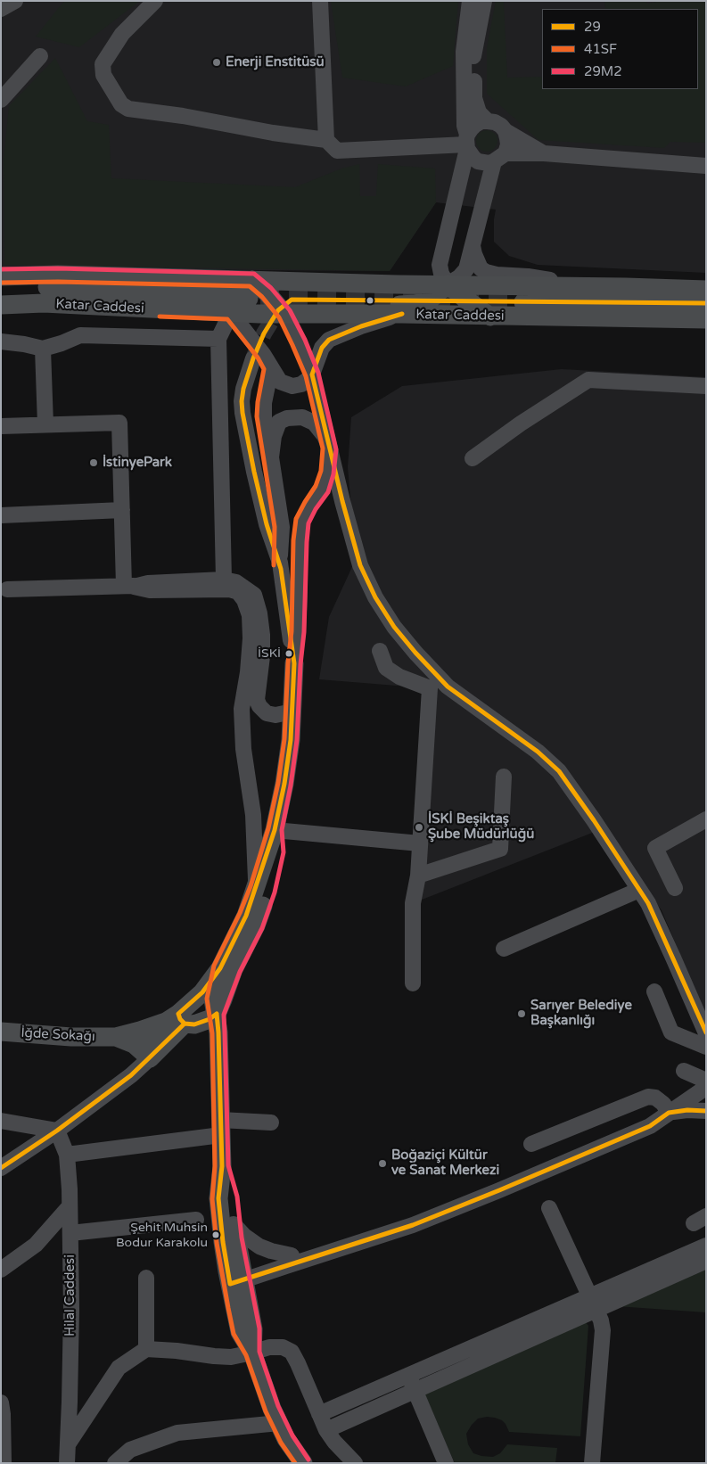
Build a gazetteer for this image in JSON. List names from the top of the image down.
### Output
{
  "streets": {
    "main road": ["Katar Caddesi", "İğde Sokağı"],
    "street": ["Hilal Caddesi"]
  },
  "places": [
    "Enerji Enstitüsü",
    "İstinyePark",
    "İSKİ",
    "İSKİ Beşiktaş Şube Müdürlüğü",
    "Sarıyer Belediye Başkanlığı",
    "Boğaziçi Kültür ve Sanat Merkezi",
    "Şehit Muhsin Bodur Karakolu"
  ],
  "lines": ["transit line 29M2", "transit line 41SF", "transit line 29"],
  "legend": ["29", "41SF", "29M2"]
}
